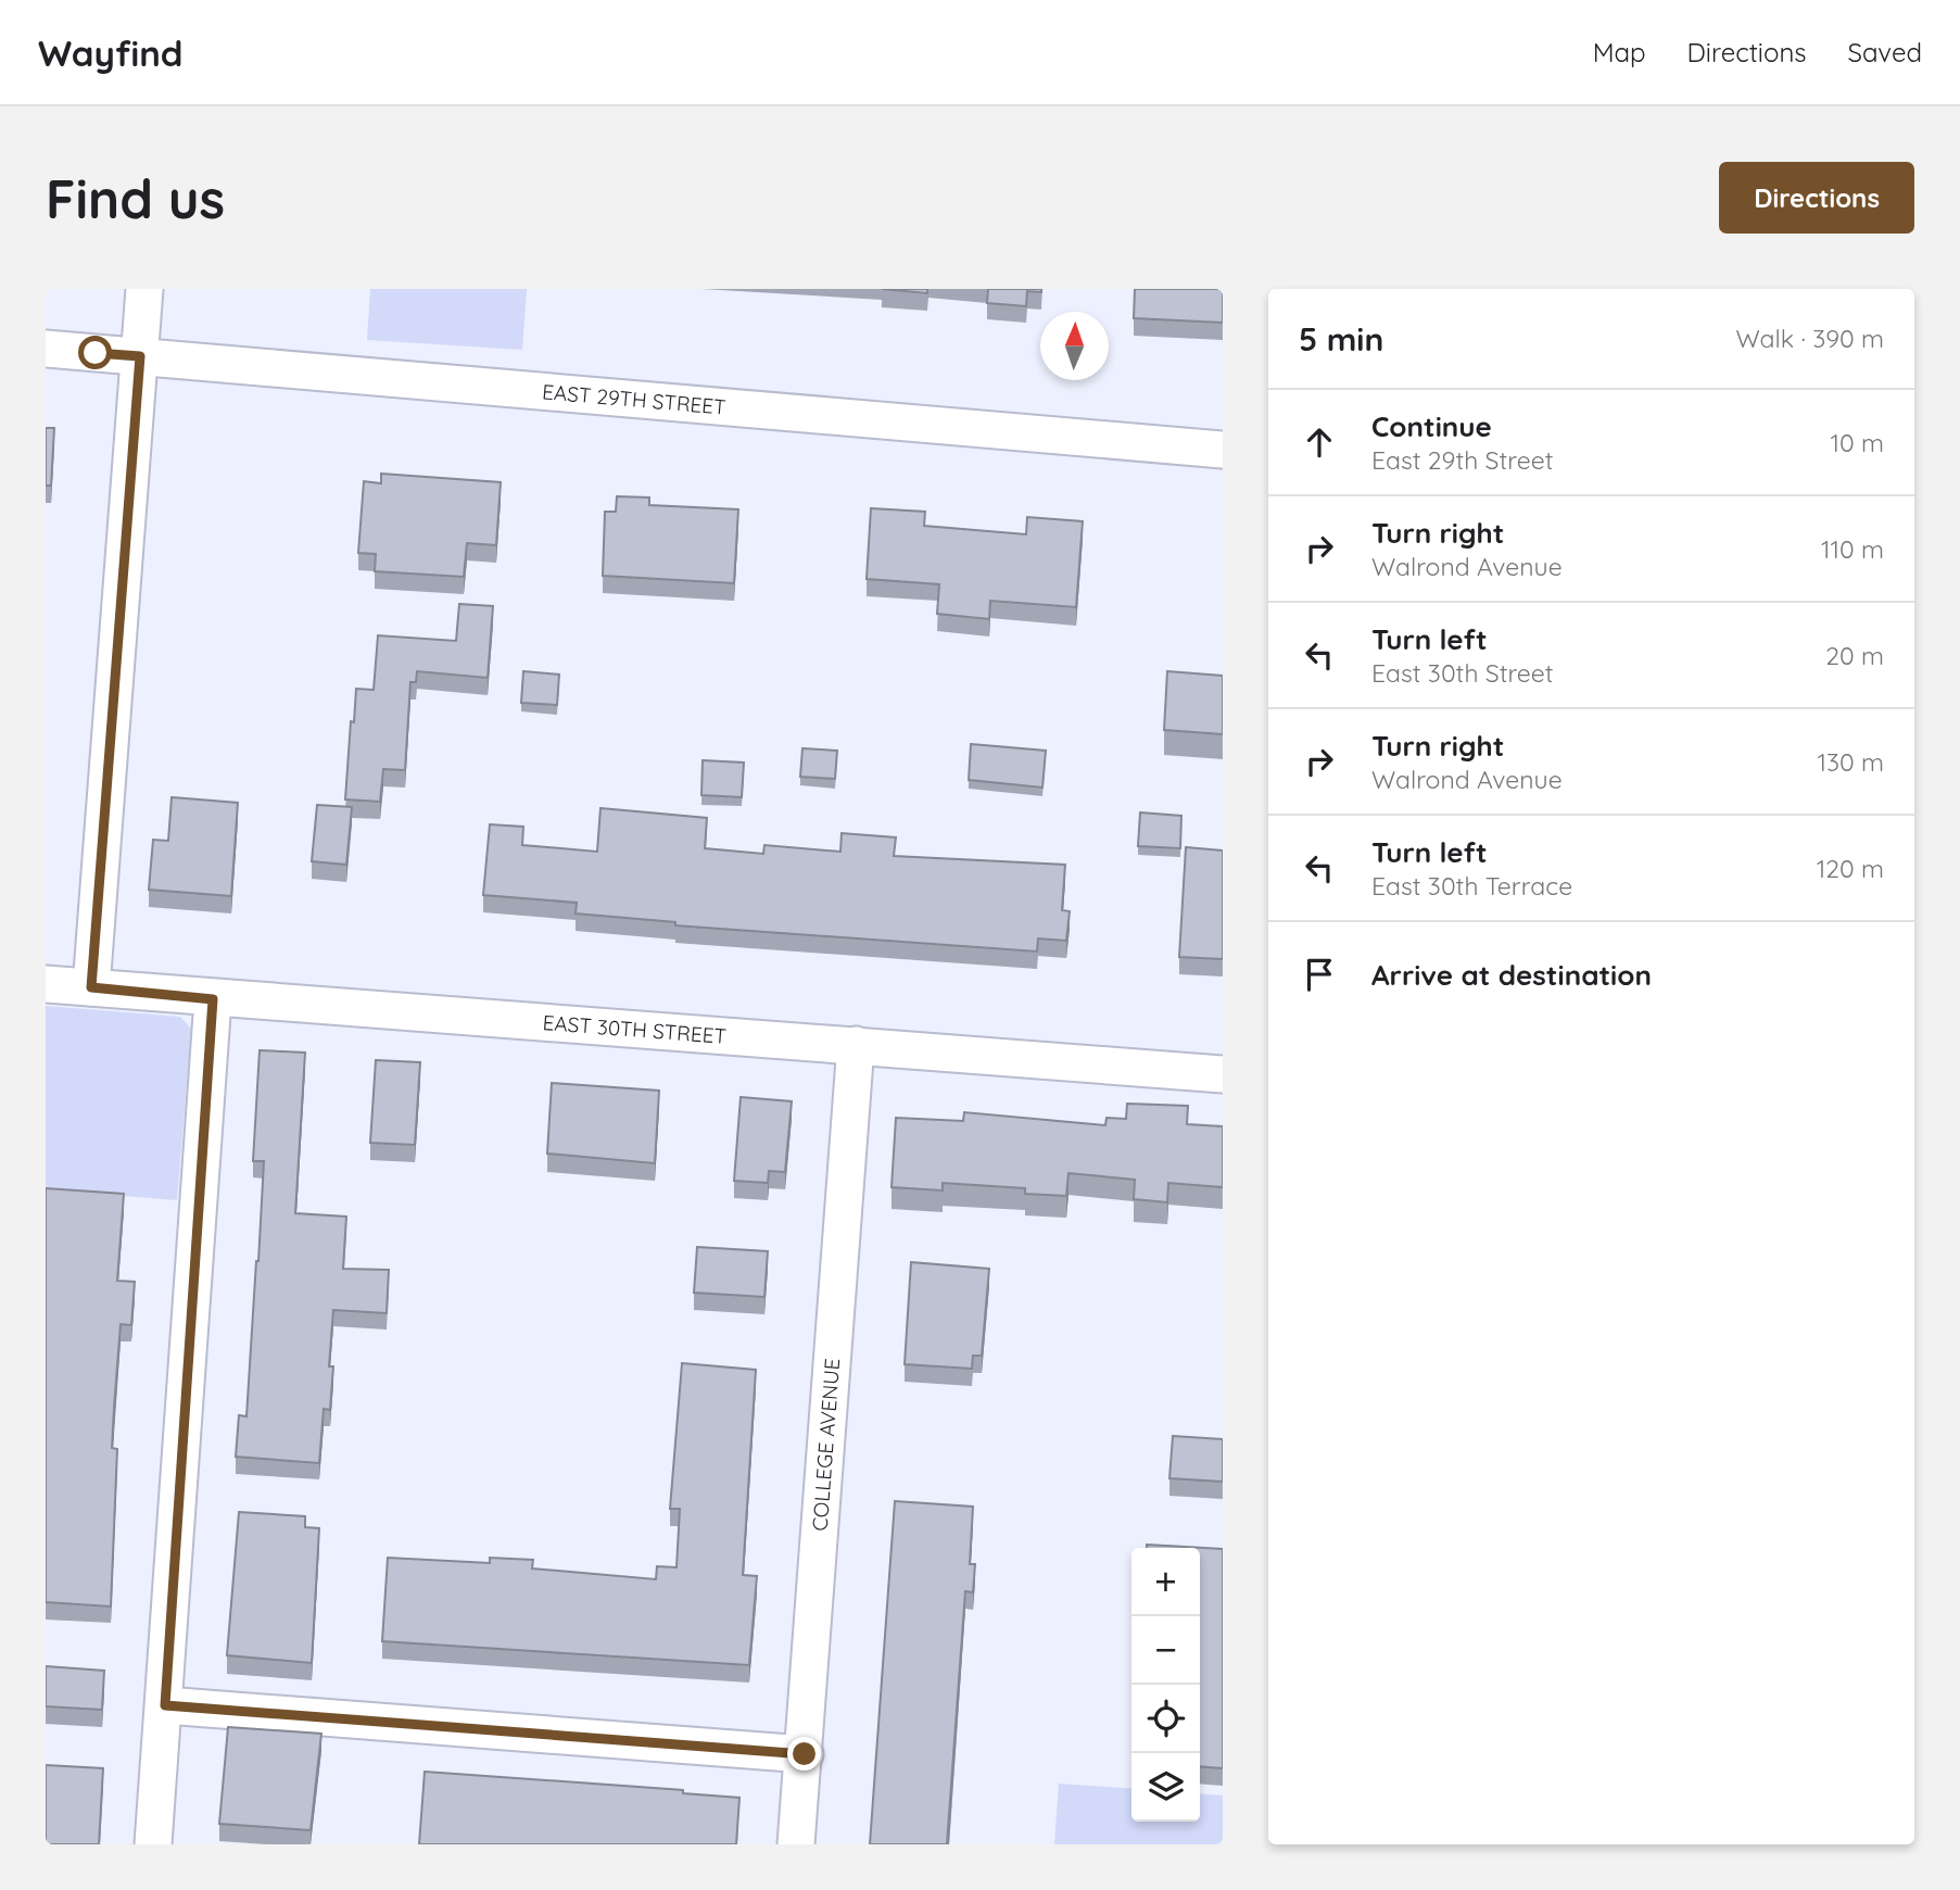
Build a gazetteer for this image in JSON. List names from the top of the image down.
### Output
{
  "streets": {
    "street": ["EAST 29TH STREET", "EAST 30TH STREET", "COLLEGE AVENUE"]
  },
  "crossings": [
    ["EAST 30TH STREET", "COLLEGE AVENUE"]
  ],
  "north": "top",
  "page": {
    "header": "Wayfind",
    "nav": ["Map", "Directions", "Saved"],
    "buttons": "Directions",
    "title": "Find us",
    "heading": ["5 min", "Walk · 390 m"],
    "list": [
      ["Continue", "East 29th Street", "10 m"],
      ["Turn right", "Walrond Avenue", "110 m"],
      ["Turn left", "East 30th Street", "20 m"],
      ["Turn right", "Walrond Avenue", "130 m"],
      ["Turn left", "East 30th Terrace", "120 m"],
      "Arrive at destination"
    ],
    "map_buttons": ["+", "−"]
  }
}
